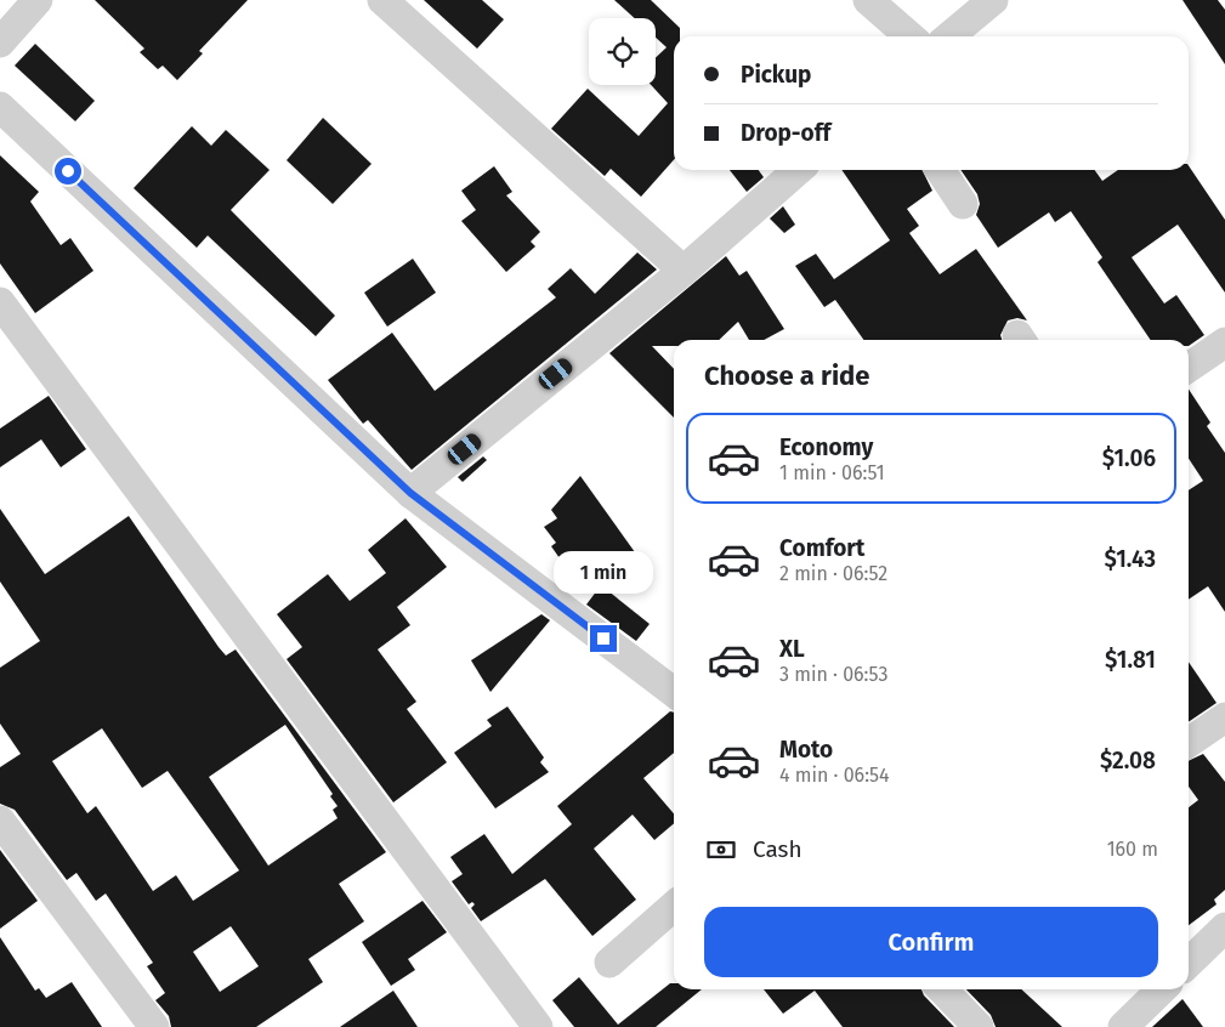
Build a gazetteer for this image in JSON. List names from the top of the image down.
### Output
{
  "page": {
    "banner": ["Pickup", "Drop-off"],
    "heading": "Choose a ride",
    "list": [
      {
        "name": "Economy",
        "note": "1 min · 06:51",
        "value": "$1.06"
      },
      {
        "name": "Comfort",
        "note": "2 min · 06:52",
        "value": "$1.43"
      },
      {
        "name": "XL",
        "note": "3 min · 06:53",
        "value": "$1.81"
      },
      {
        "name": "Moto",
        "note": "4 min · 06:54",
        "value": "$2.08"
      }
    ],
    "bubble": "1 min",
    "pay": ["Cash", "160 m"],
    "buttons": "Confirm"
  }
}
